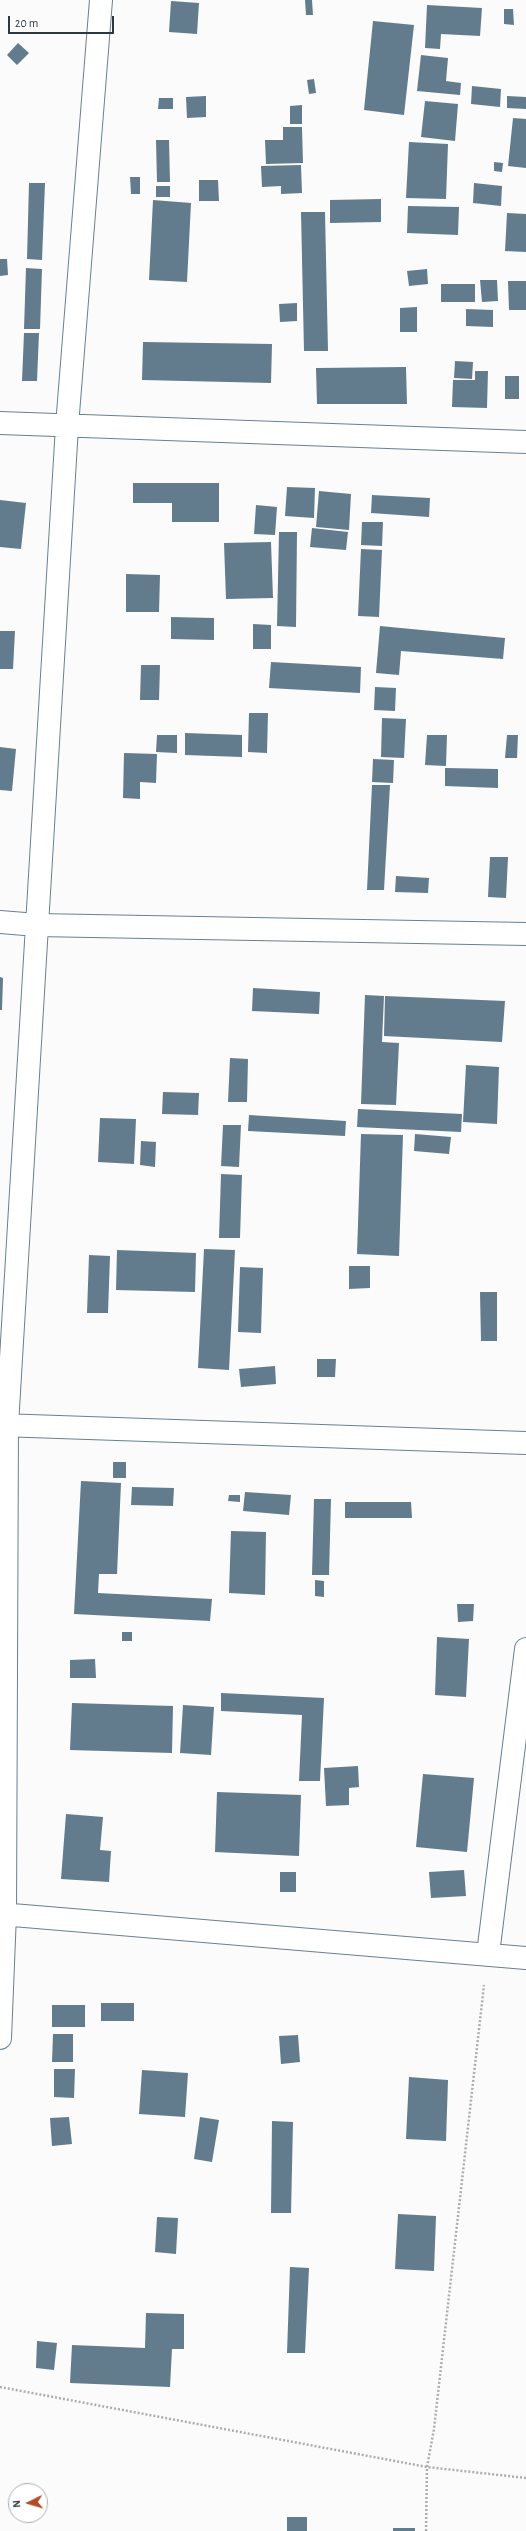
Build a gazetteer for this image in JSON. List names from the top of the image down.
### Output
{
  "scale_bar": "20 m",
  "north": "left"
}
